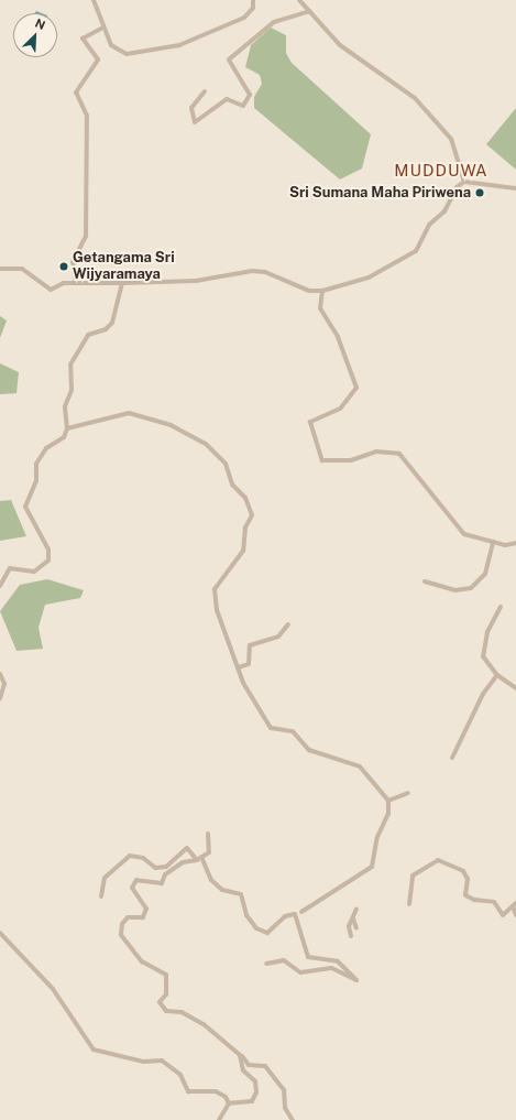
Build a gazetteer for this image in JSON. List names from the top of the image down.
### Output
{
  "districts": ["MUDDUWA"],
  "places": ["Sri Sumana Maha Piriwena", "Getangama Sri Wijyaramaya"],
  "north": "top right"
}
